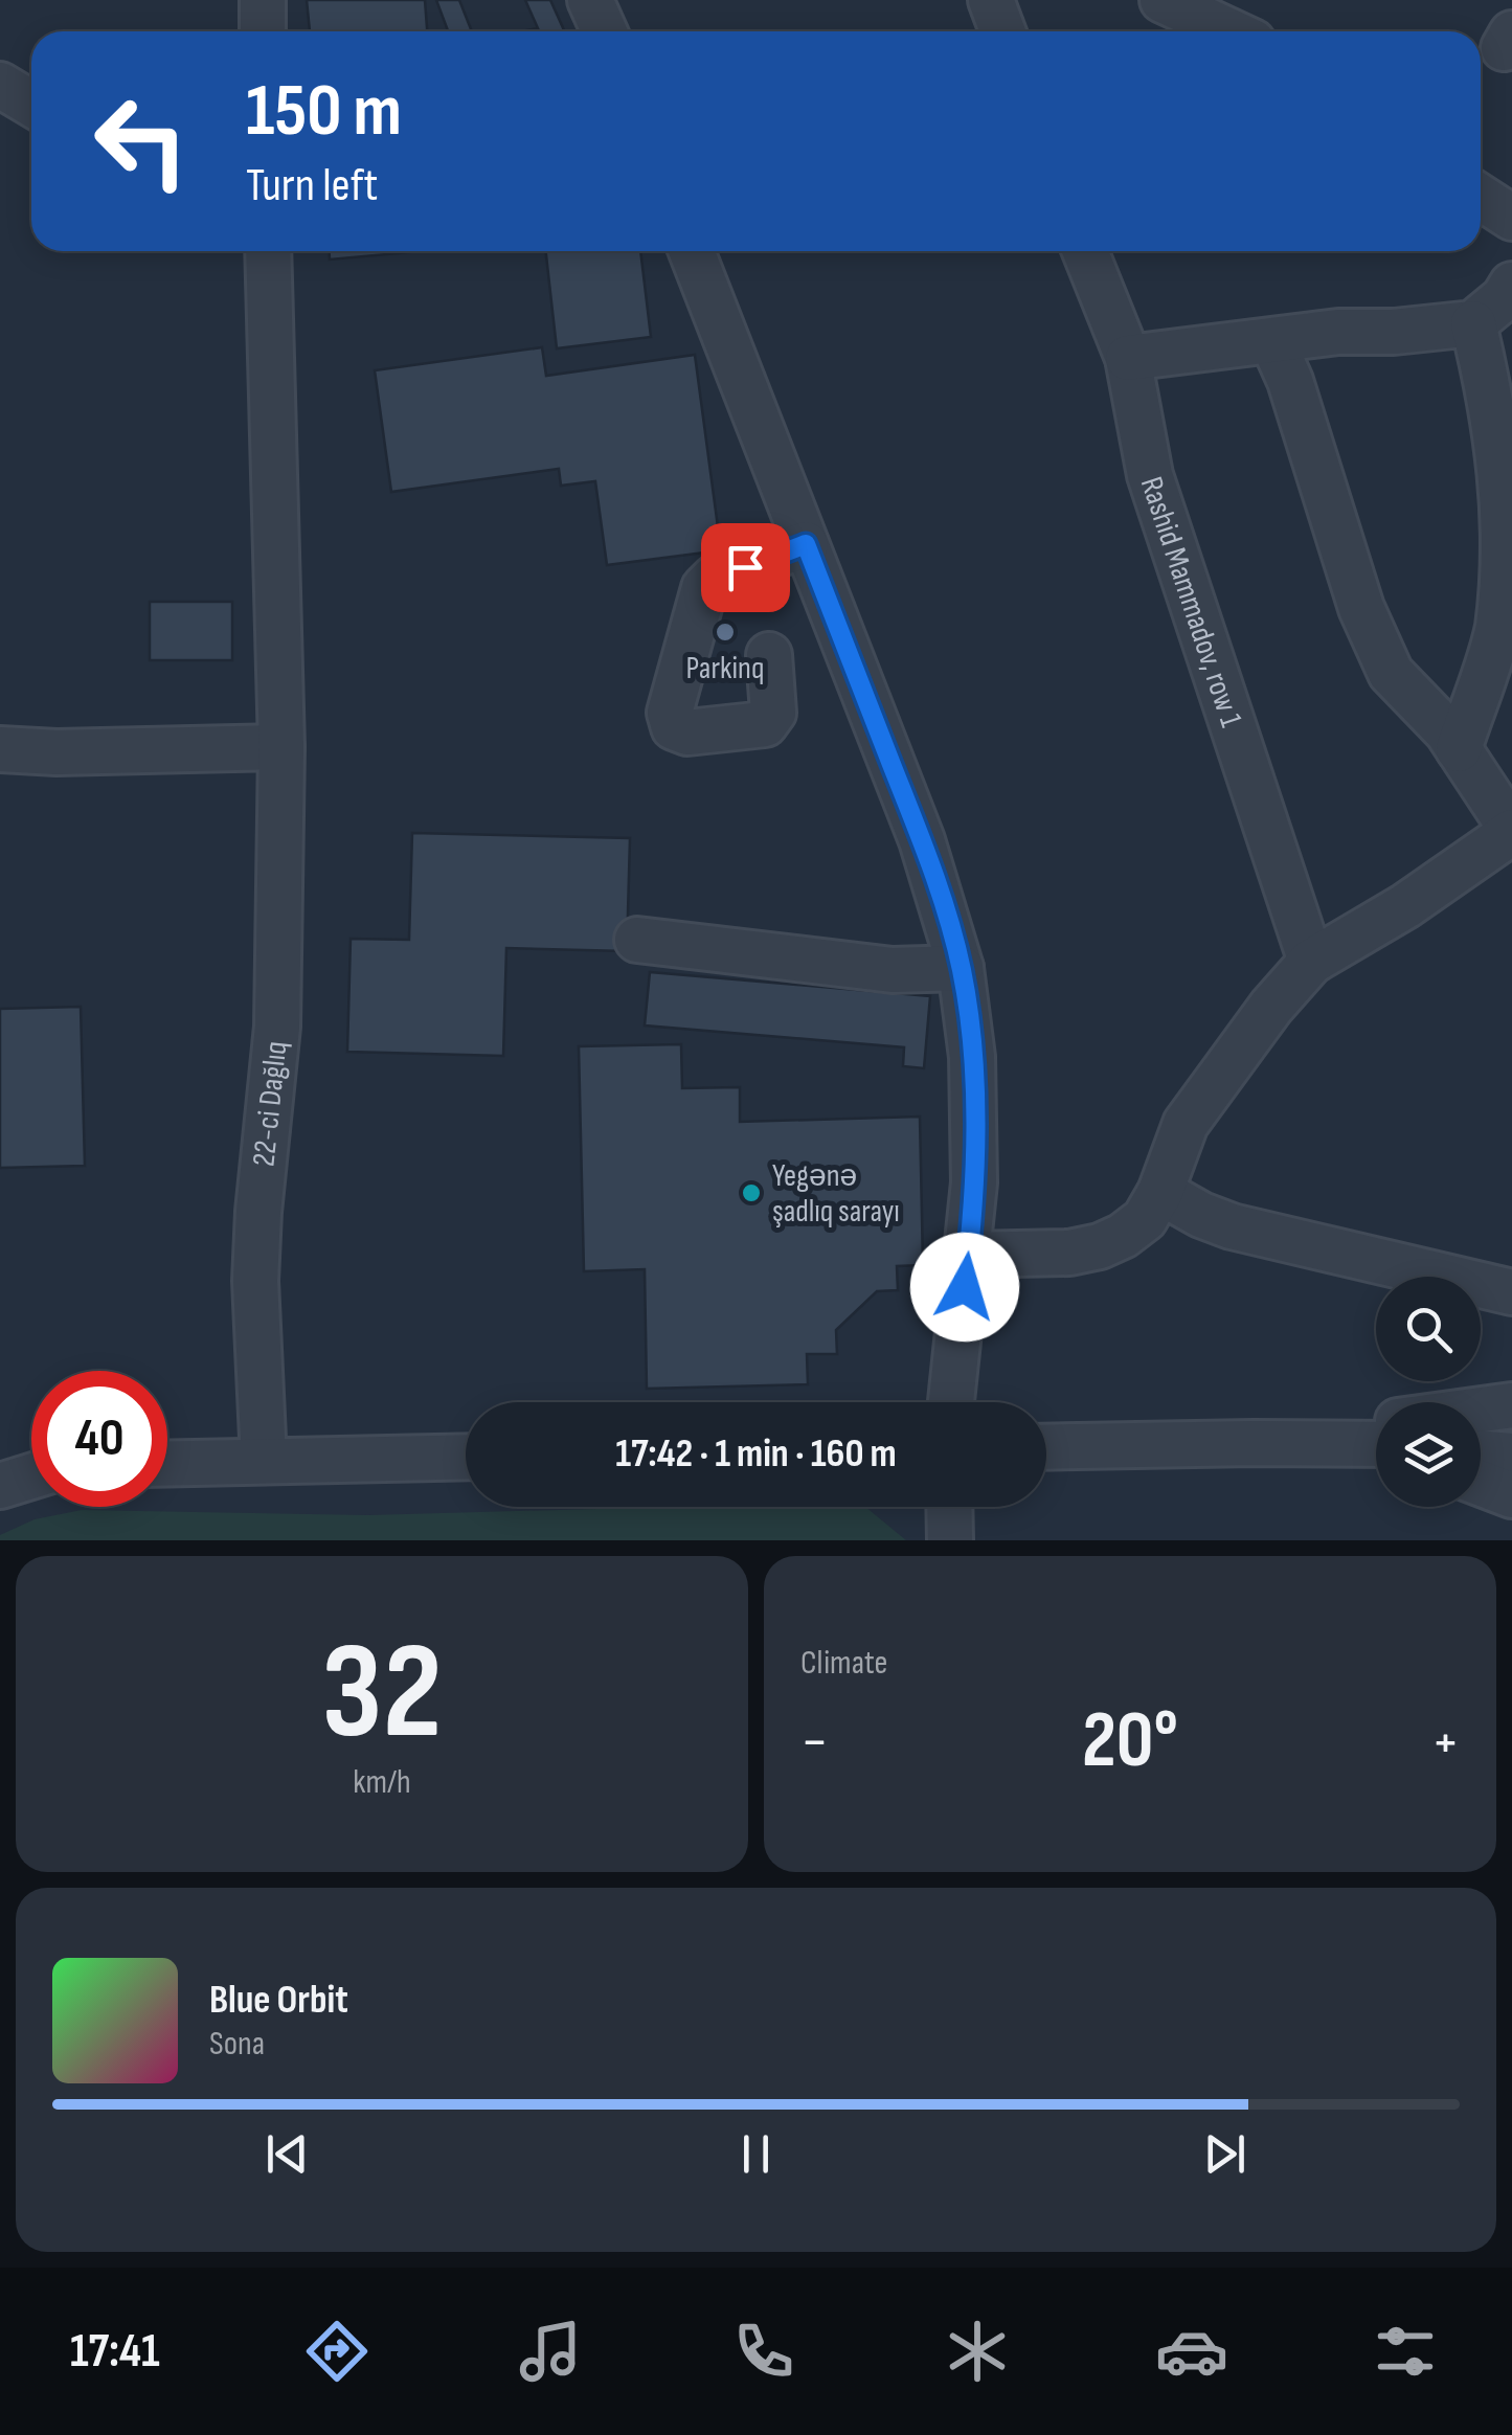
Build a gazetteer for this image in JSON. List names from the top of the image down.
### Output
{
  "streets": {
    "street": ["Rashid Mammadov, row 1", "22-ci Dağlıq"]
  },
  "places": ["Parkinq", "Yegənə şadlıq sarayı"],
  "page": {
    "turn": ["150 m", "Turn left"],
    "limit": "40",
    "trip": "17:42 · 1 min · 160 m",
    "tile": [
      ["32", "km/h"],
      "Climate"
    ],
    "heat": ["−", "20°", "+"],
    "song": ["Blue Orbit", "Sona"],
    "tabs": "17:41"
  }
}
